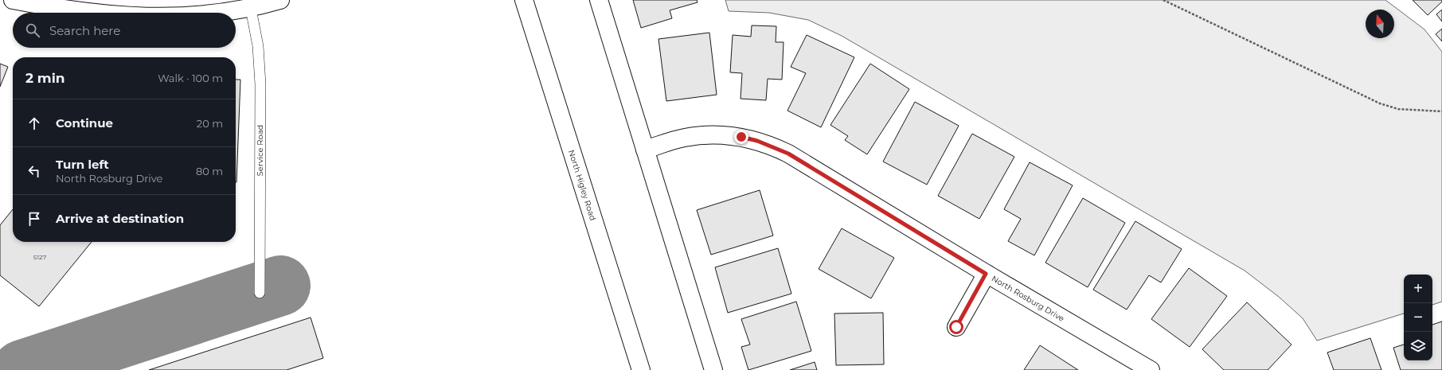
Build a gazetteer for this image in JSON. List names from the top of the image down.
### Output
{
  "streets": {
    "street": ["North Higley Road", "North Rosburg Drive"],
    "lane": ["Service Road"]
  },
  "house_numbers": ["5127"],
  "north": "top",
  "page": {
    "search": "Search here",
    "heading": ["2 min", "Walk · 100 m"],
    "list": [
      ["Continue", "20 m"],
      ["Turn left", "North Rosburg Drive", "80 m"],
      "Arrive at destination"
    ],
    "map_buttons": ["+", "−"]
  }
}
